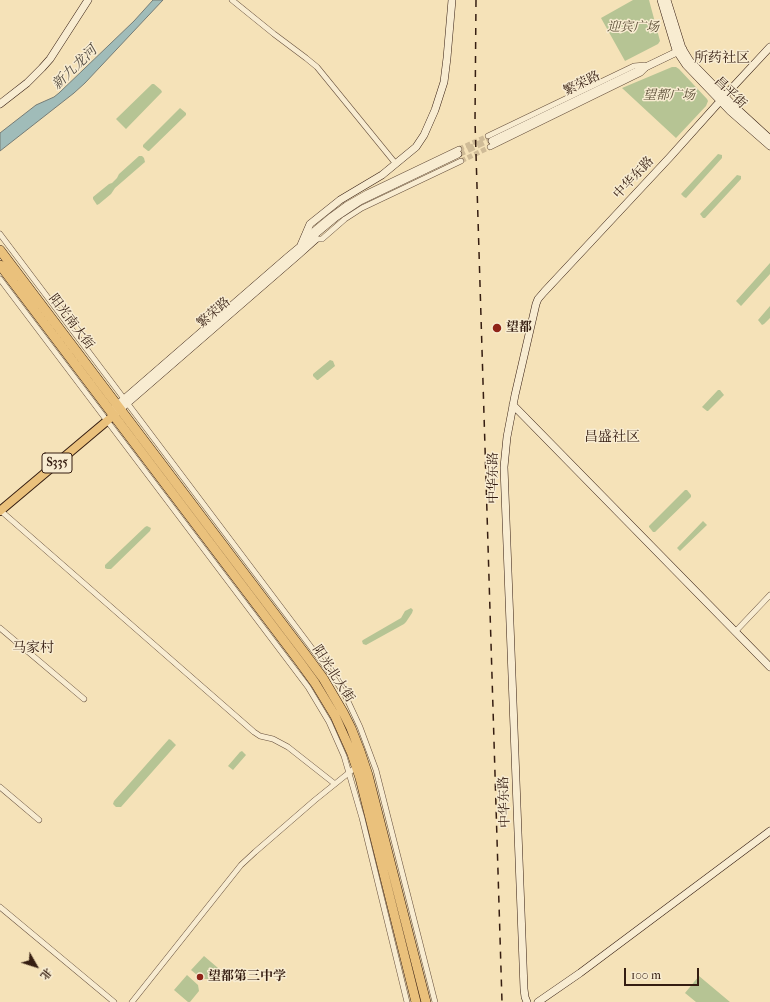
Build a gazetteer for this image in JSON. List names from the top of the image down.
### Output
{
  "streets": {
    "highway": ["阳光南大街", "阳光北大街"],
    "main road": ["繁荣路", "S335"],
    "street": ["昌平街", "中华东路"]
  },
  "crossings": [
    ["繁荣路", "昌平街"],
    ["繁荣路", "阳光南大街"],
    ["繁荣路", "阳光北大街"],
    ["昌平街", "中华东路"],
    ["阳光南大街", "阳光北大街"]
  ],
  "districts": ["所药社区", "昌盛社区", "马家村"],
  "water": ["新九龙河"],
  "parks": ["迎宾广场", "望都广场"],
  "places": ["望都", "望都第三中学"],
  "scale_bar": "100 m",
  "north": "bottom right"
}
